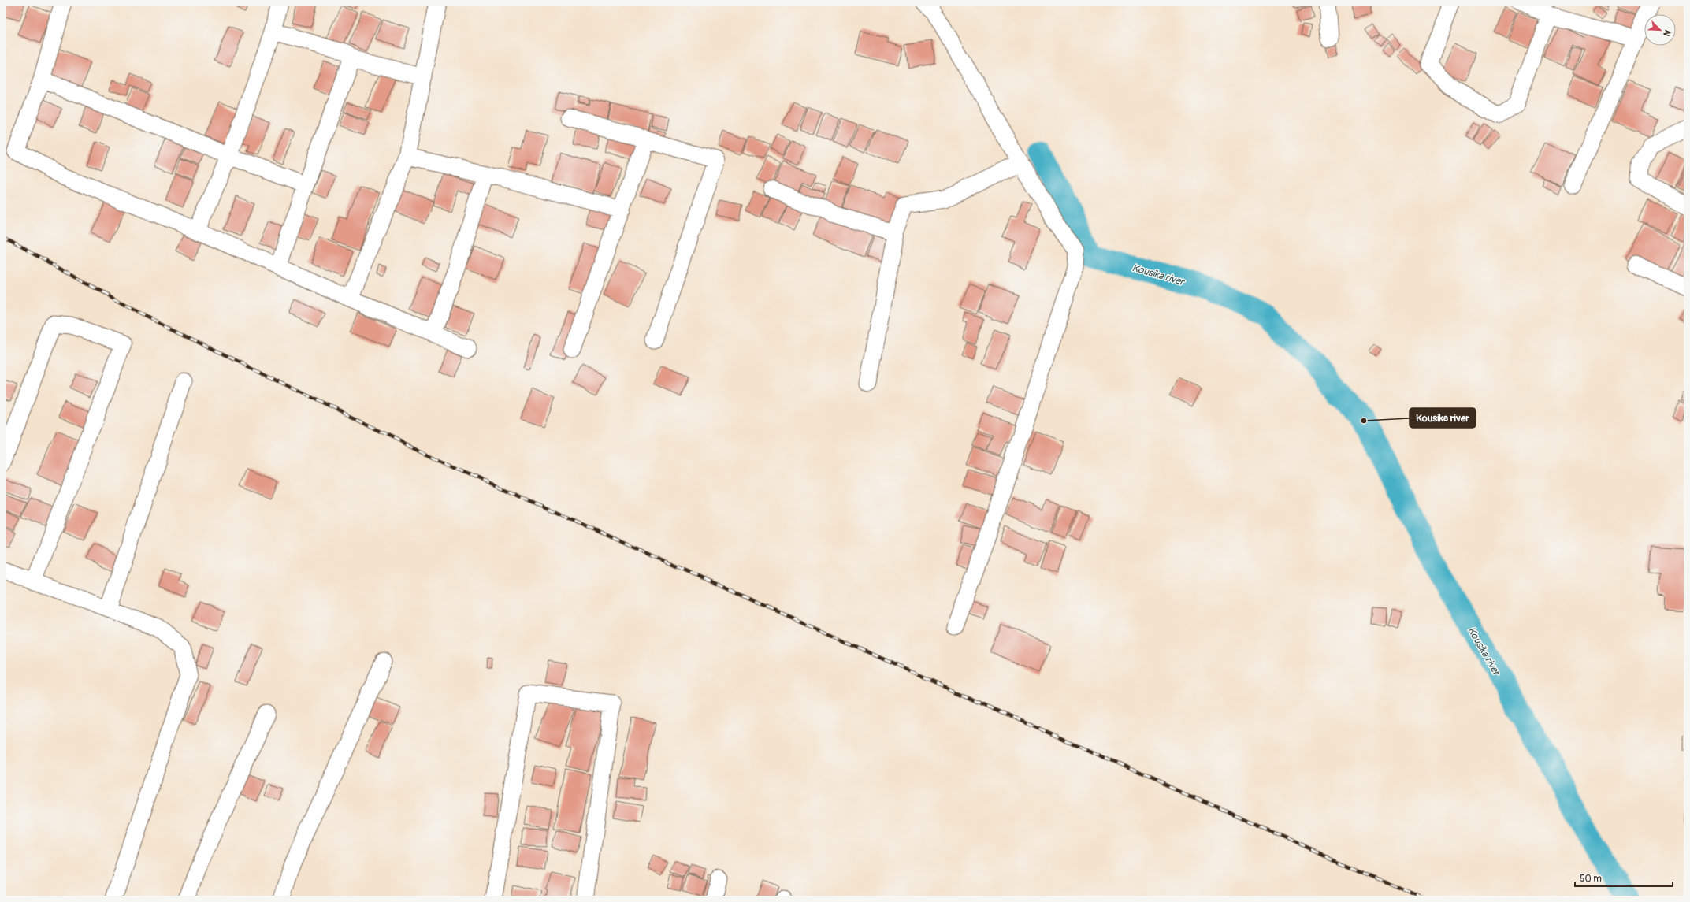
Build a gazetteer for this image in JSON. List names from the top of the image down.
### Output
{
  "water": ["Kousika river"],
  "places": ["Kousika river"],
  "scale_bar": "50 m",
  "north": "bottom right"
}
